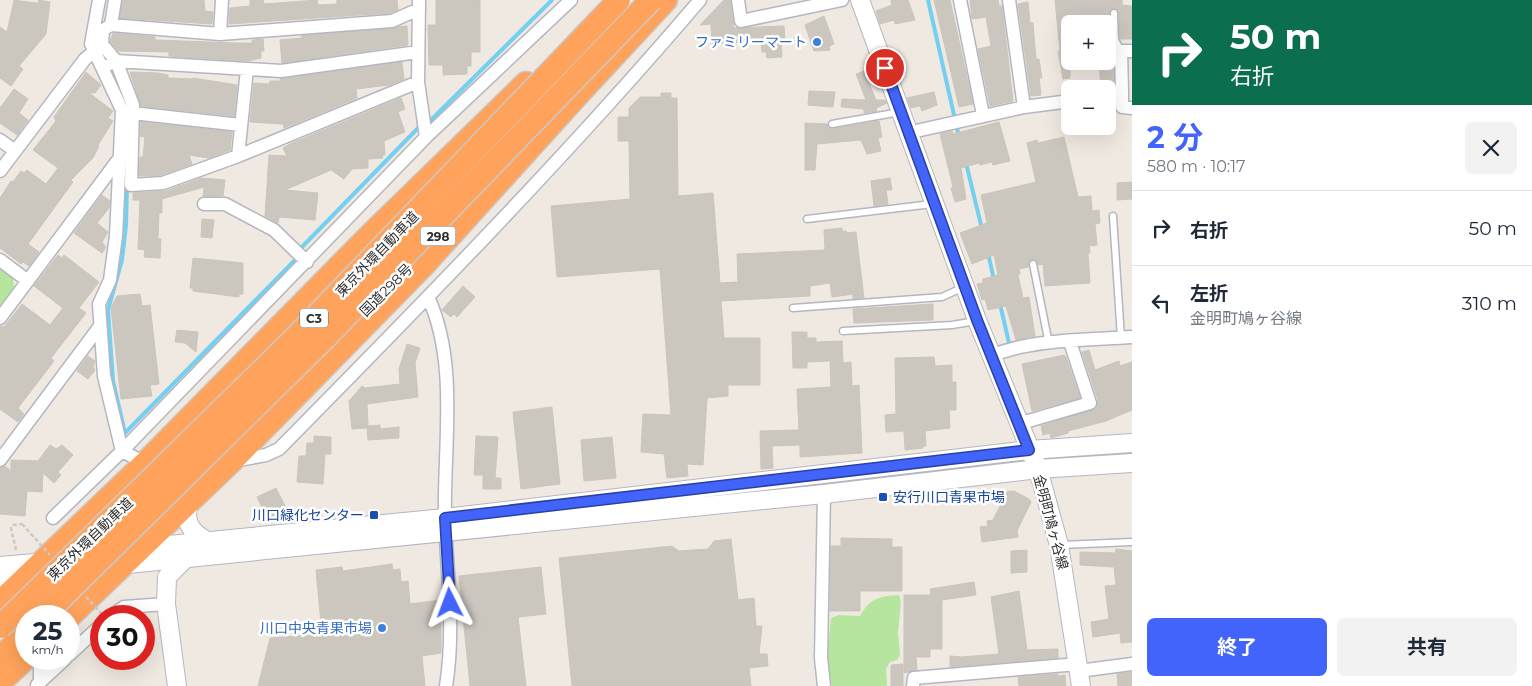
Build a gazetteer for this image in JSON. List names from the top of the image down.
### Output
{
  "streets": {
    "highway": [
      "298",
      "東京外環自動車道",
      "国道298号",
      "C3"
    ],
    "street": ["金明町鳩ヶ谷線"]
  },
  "places": {
    "other": ["ファミリーマート", "川口中央青果市場"],
    "transit": ["安行川口青果市場", "川口緑化センター"]
  },
  "page": {
    "turn": ["50 m", "右折"],
    "map_buttons": ["+", "−"],
    "heading": ["2 分", "580 m · 10:17"],
    "list": [
      {
        "name": "右折",
        "value": "50 m"
      },
      {
        "name": "左折",
        "note": "金明町鳩ヶ谷線",
        "value": "310 m"
      }
    ],
    "speed": "25 km/h",
    "limit": "30",
    "buttons": ["終了", "共有"]
  }
}
